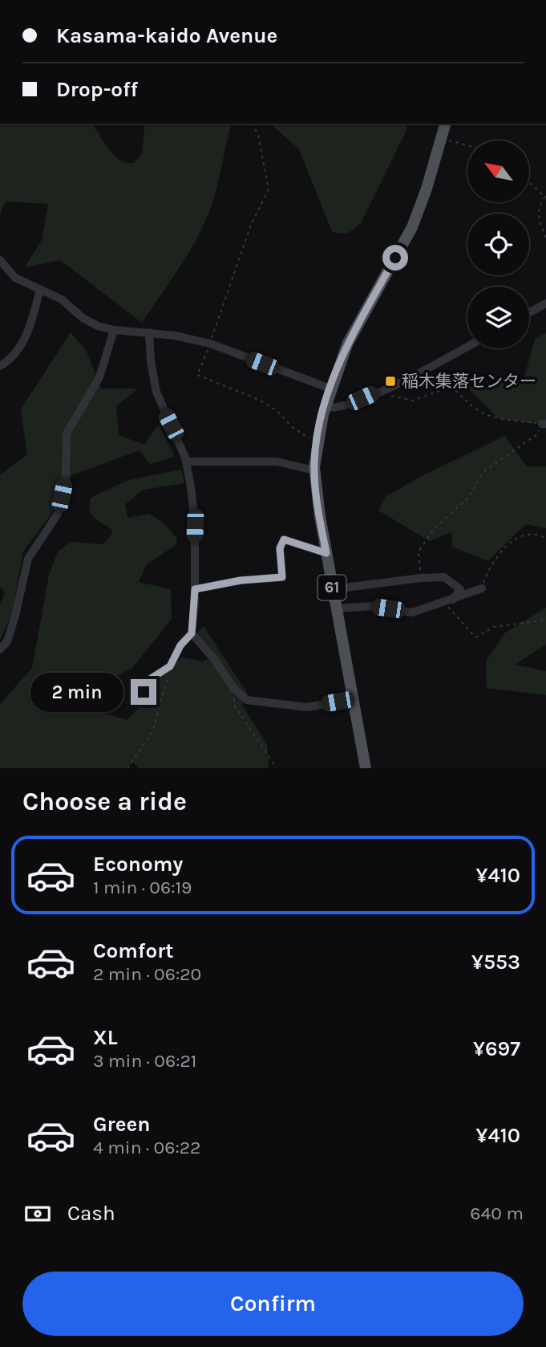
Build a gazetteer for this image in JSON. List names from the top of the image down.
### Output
{
  "streets": {
    "main road": ["61"]
  },
  "places": {
    "transit": ["稲木集落センター"]
  },
  "north": "top left",
  "page": {
    "banner": ["Kasama-kaido Avenue", "Drop-off"],
    "bubble": "2 min",
    "heading": "Choose a ride",
    "list": [
      {
        "name": "Economy",
        "note": "1 min · 06:19",
        "value": "¥410"
      },
      {
        "name": "Comfort",
        "note": "2 min · 06:20",
        "value": "¥553"
      },
      {
        "name": "XL",
        "note": "3 min · 06:21",
        "value": "¥697"
      },
      {
        "name": "Green",
        "note": "4 min · 06:22",
        "value": "¥410"
      }
    ],
    "pay": ["Cash", "640 m"],
    "buttons": "Confirm"
  }
}
